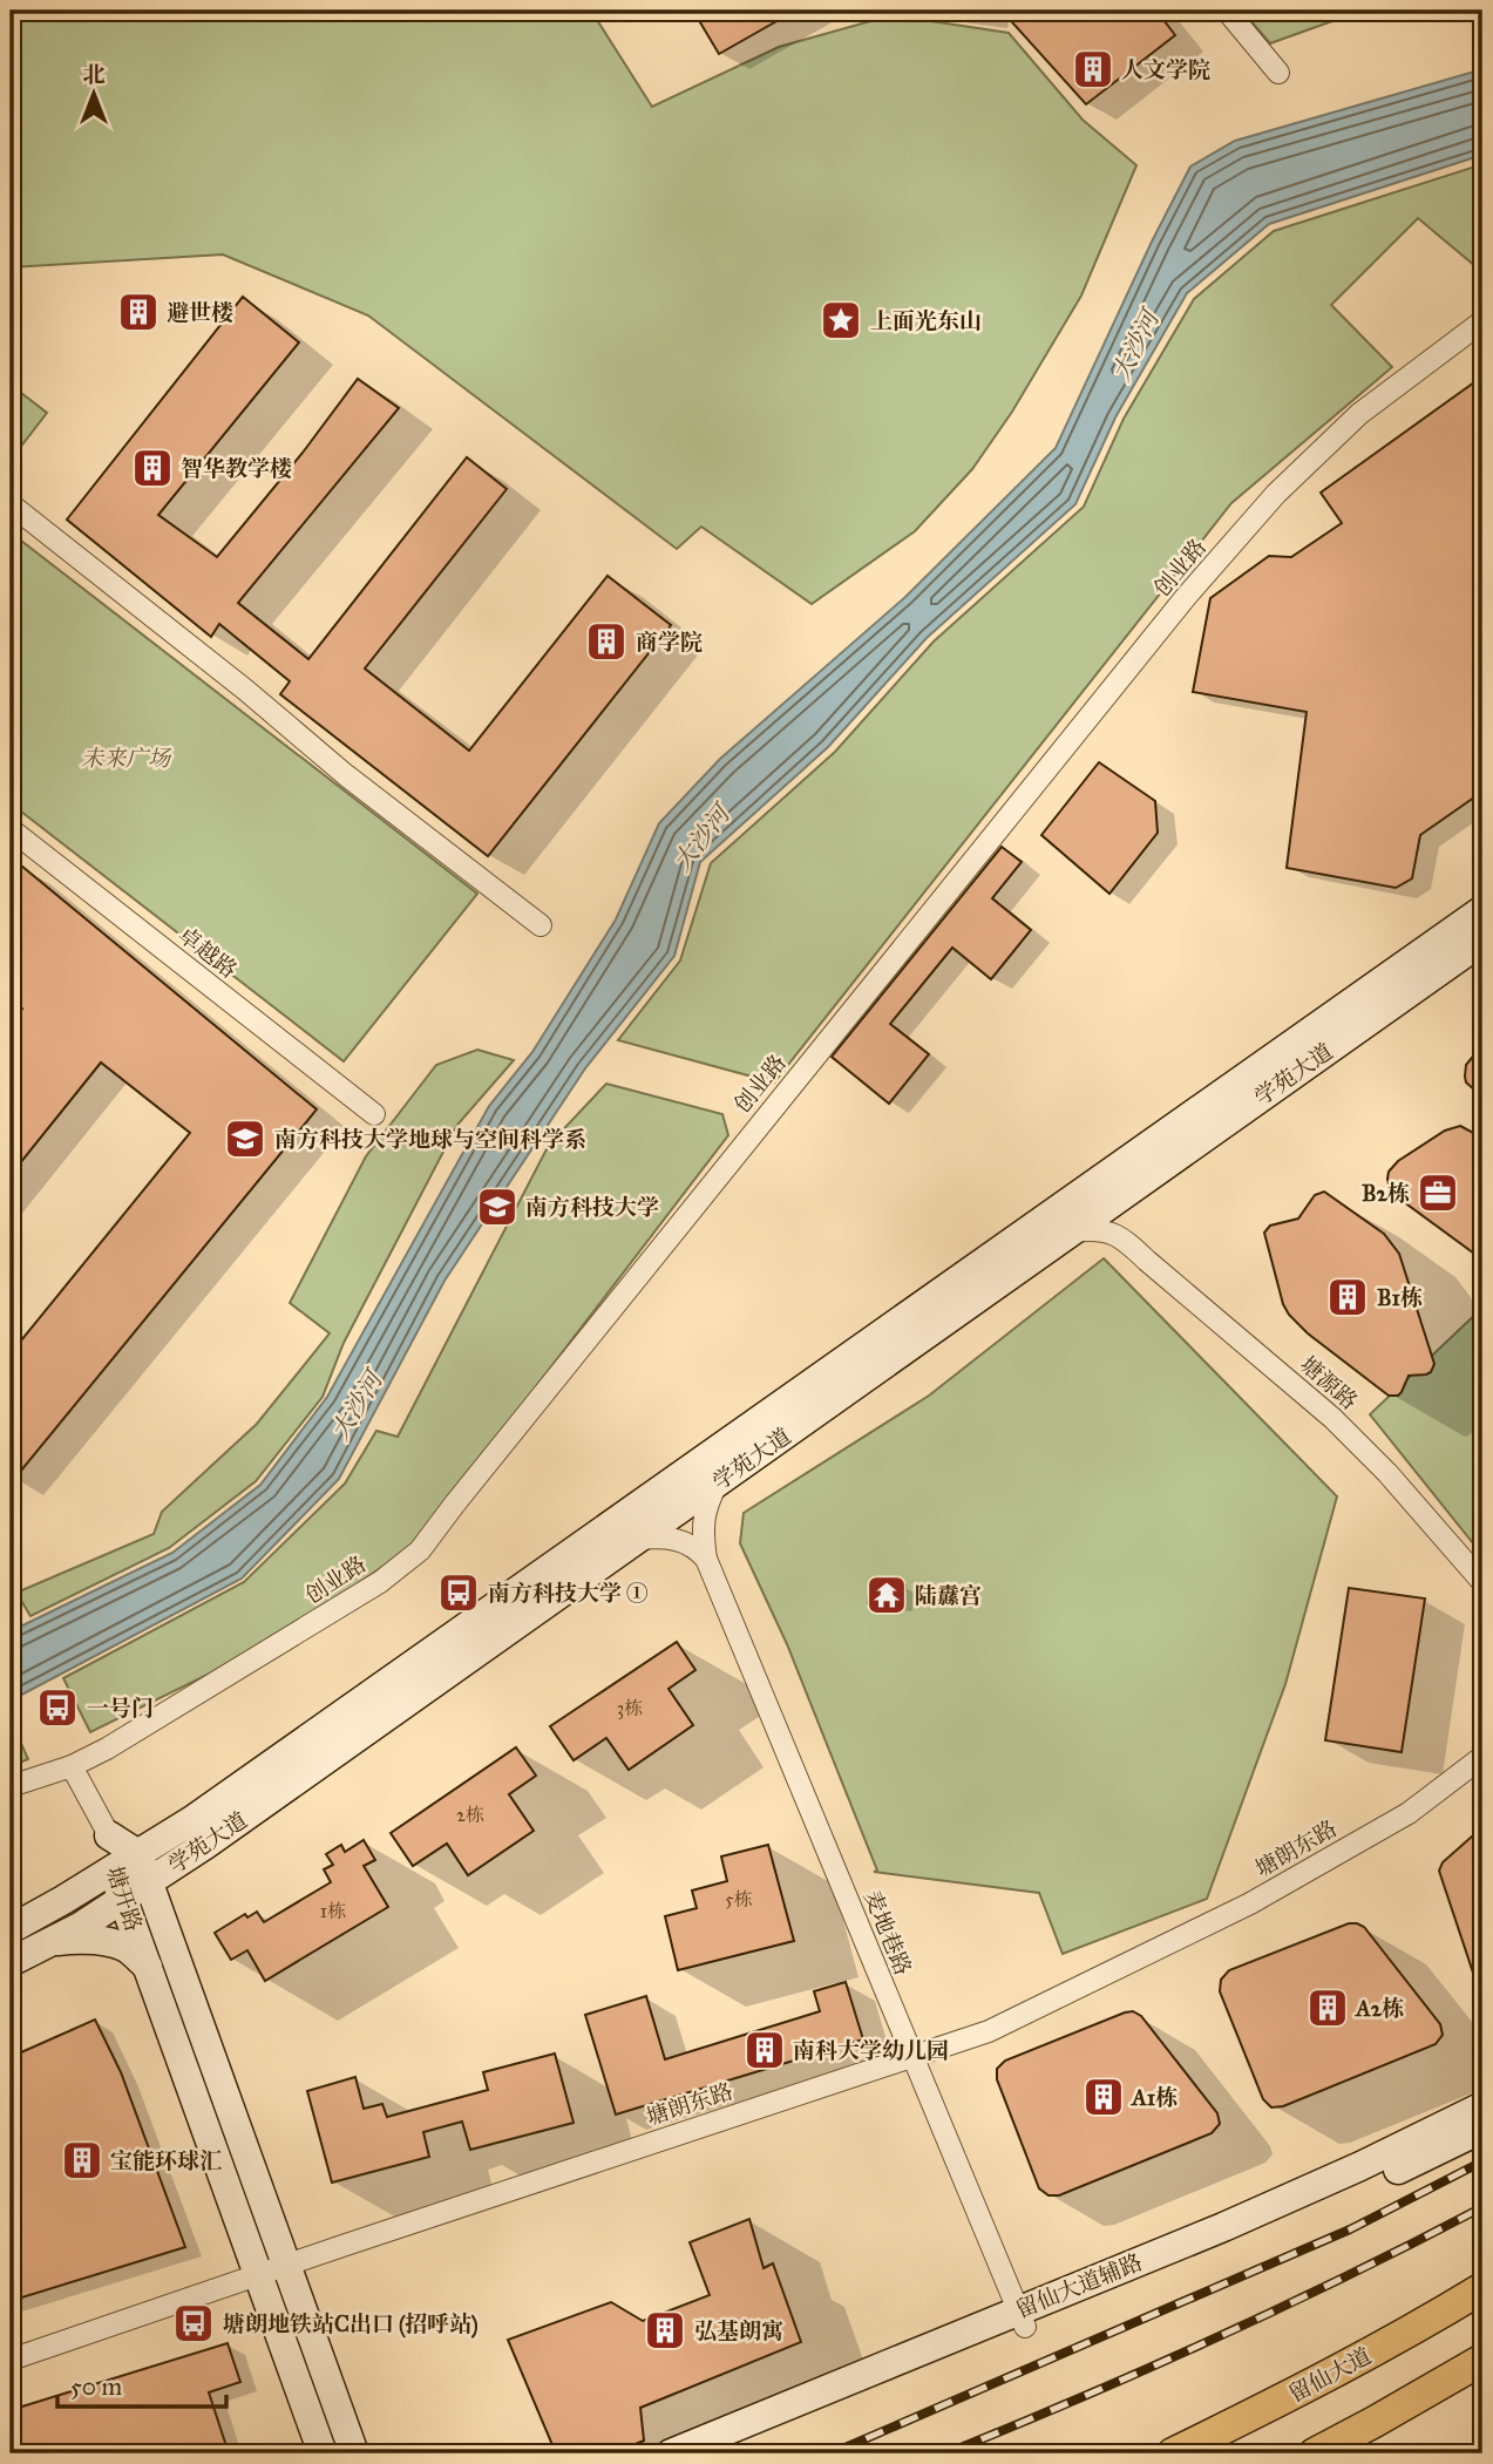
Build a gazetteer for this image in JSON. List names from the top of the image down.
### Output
{
  "streets": {
    "main road": [
      "学苑大道",
      "塘开路",
      "留仙大道辅路",
      "留仙大道"
    ],
    "street": [
      "创业路",
      "卓越路",
      "塘源路",
      "塘朗东路",
      "麦地巷路"
    ]
  },
  "crossings": [
    ["学苑大道", "塘源路"],
    ["学苑大道", "塘开路"],
    ["学苑大道", "麦地巷路"],
    ["塘朗东路", "塘开路"],
    ["塘朗东路", "麦地巷路"],
    ["麦地巷路", "留仙大道辅路"]
  ],
  "water": ["大沙河"],
  "parks": ["未来广场"],
  "places": {
    "building": [
      "人文学院",
      "避世楼",
      "智华教学楼",
      "商学院",
      "B1栋",
      "A2栋",
      "南科大学幼儿园",
      "A1栋",
      "宝能环球汇",
      "弘基朗寓"
    ],
    "place": ["上面光东山"],
    "school or university": ["南方科技大学地球与空间科学系", "南方科技大学"],
    "office": ["B2栋"],
    "bus stop": ["南方科技大学 ①", "一号门", "塘朗地铁站C出口 (招呼站)"],
    "temple": ["陆纛宫"]
  },
  "house_numbers": [
    "3栋",
    "2栋",
    "5栋",
    "1栋"
  ],
  "scale_bar": "50 m",
  "north": "top"
}
